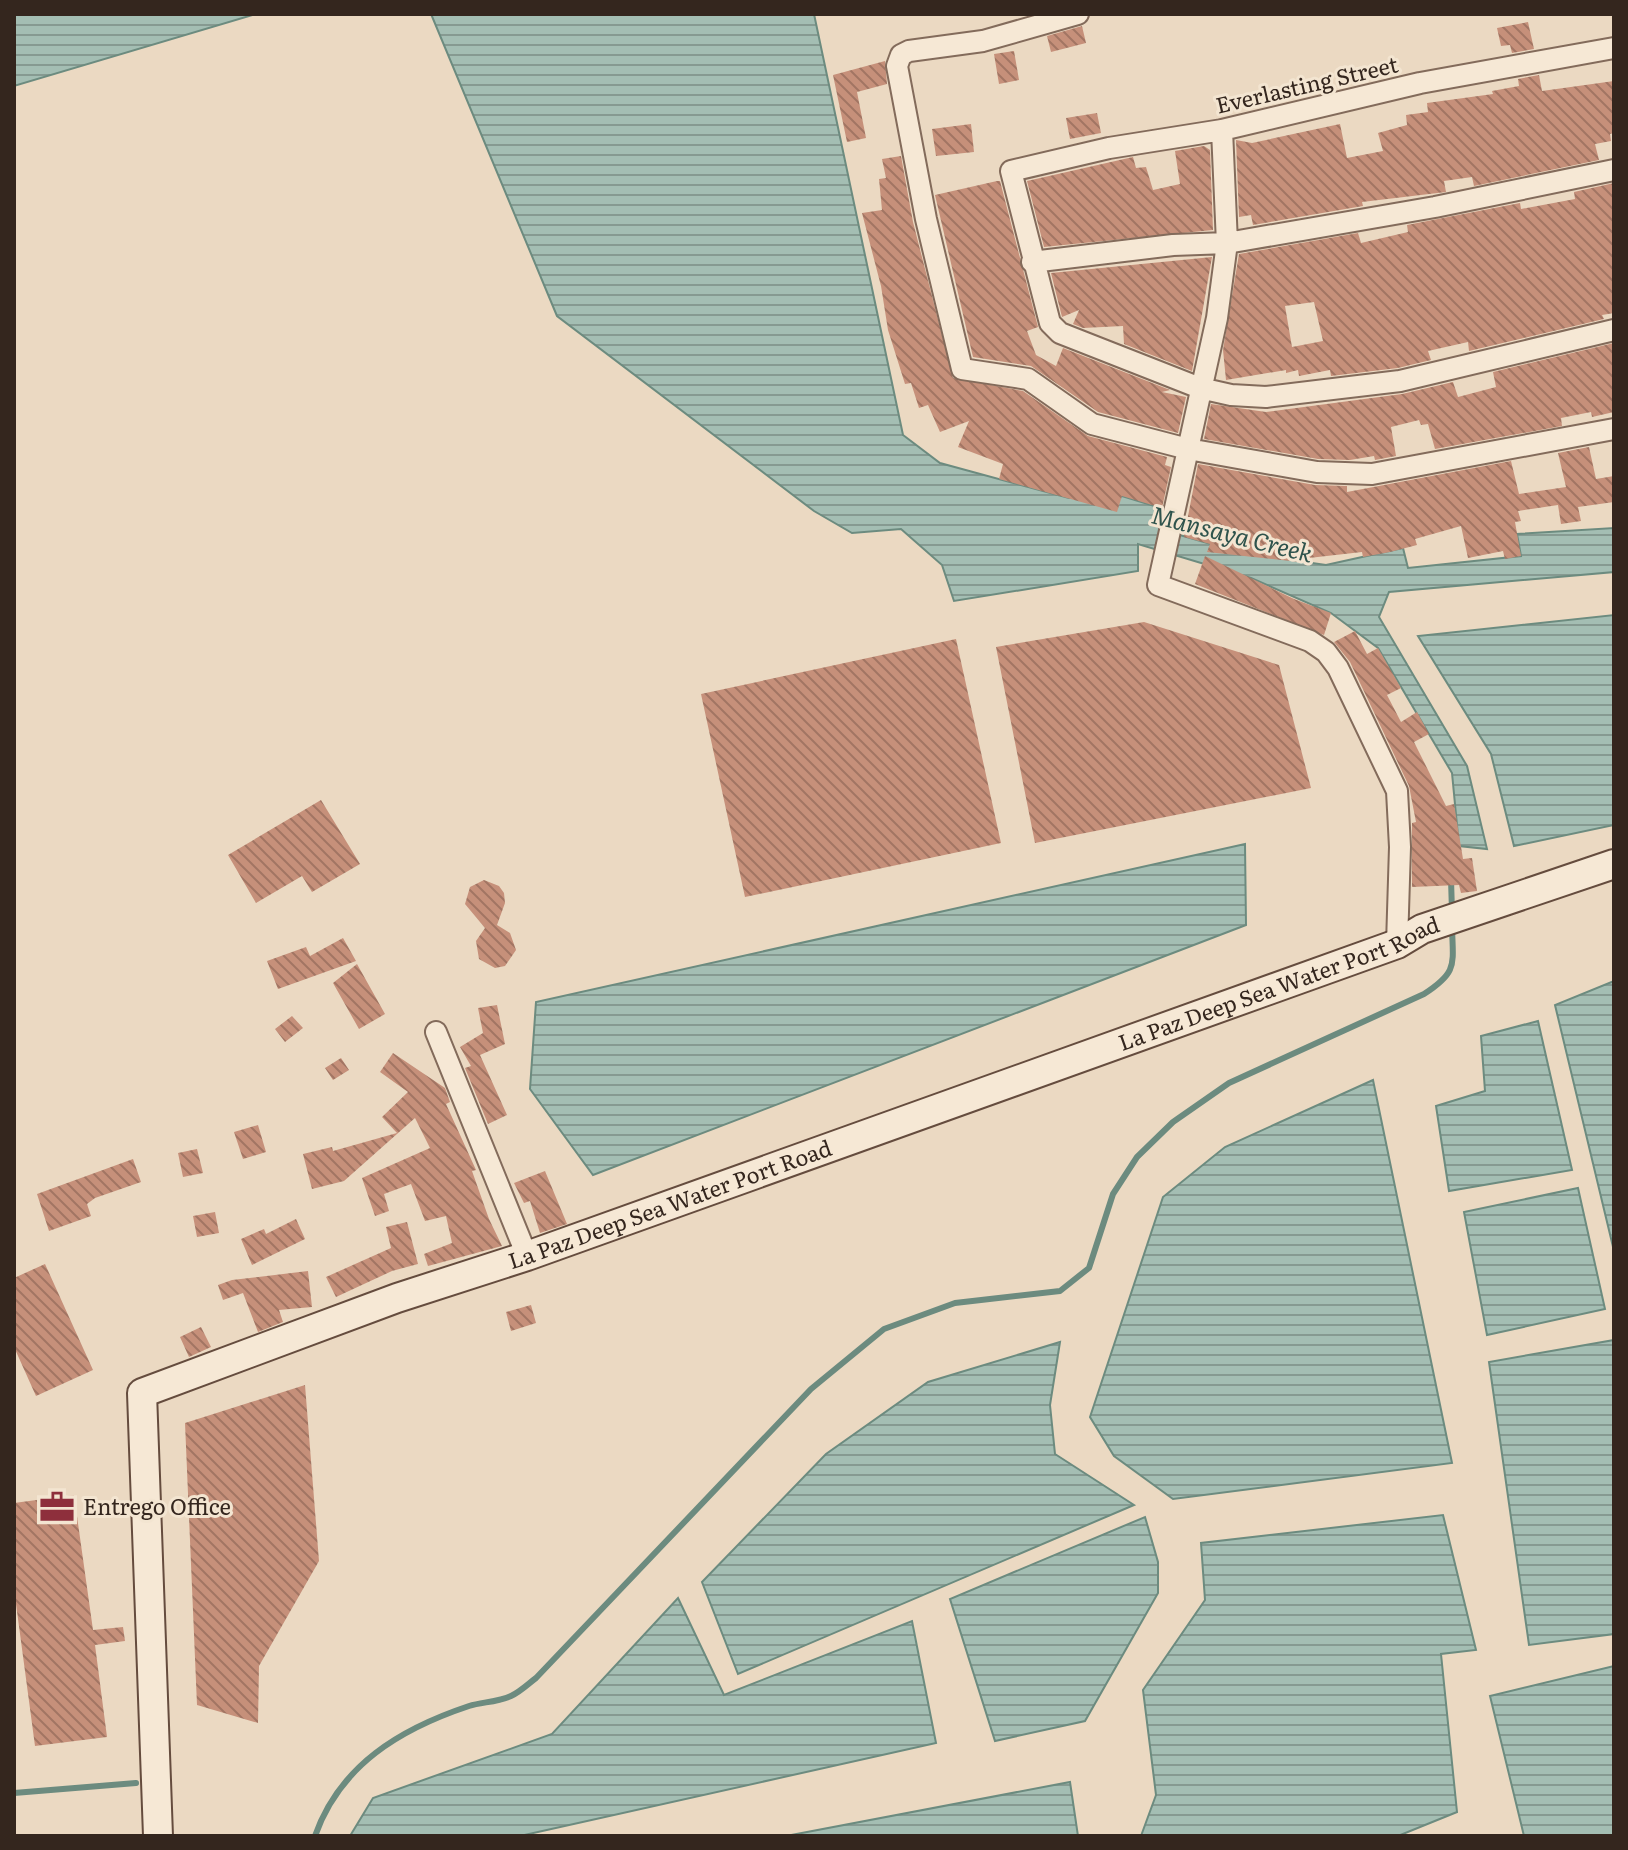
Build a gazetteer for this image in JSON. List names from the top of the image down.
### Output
{
  "streets": {
    "main road": ["La Paz Deep Sea Water Port Road"],
    "street": ["Everlasting Street"]
  },
  "water": ["Mansaya Creek"],
  "places": {
    "office": ["Entrego Office"]
  }
}
